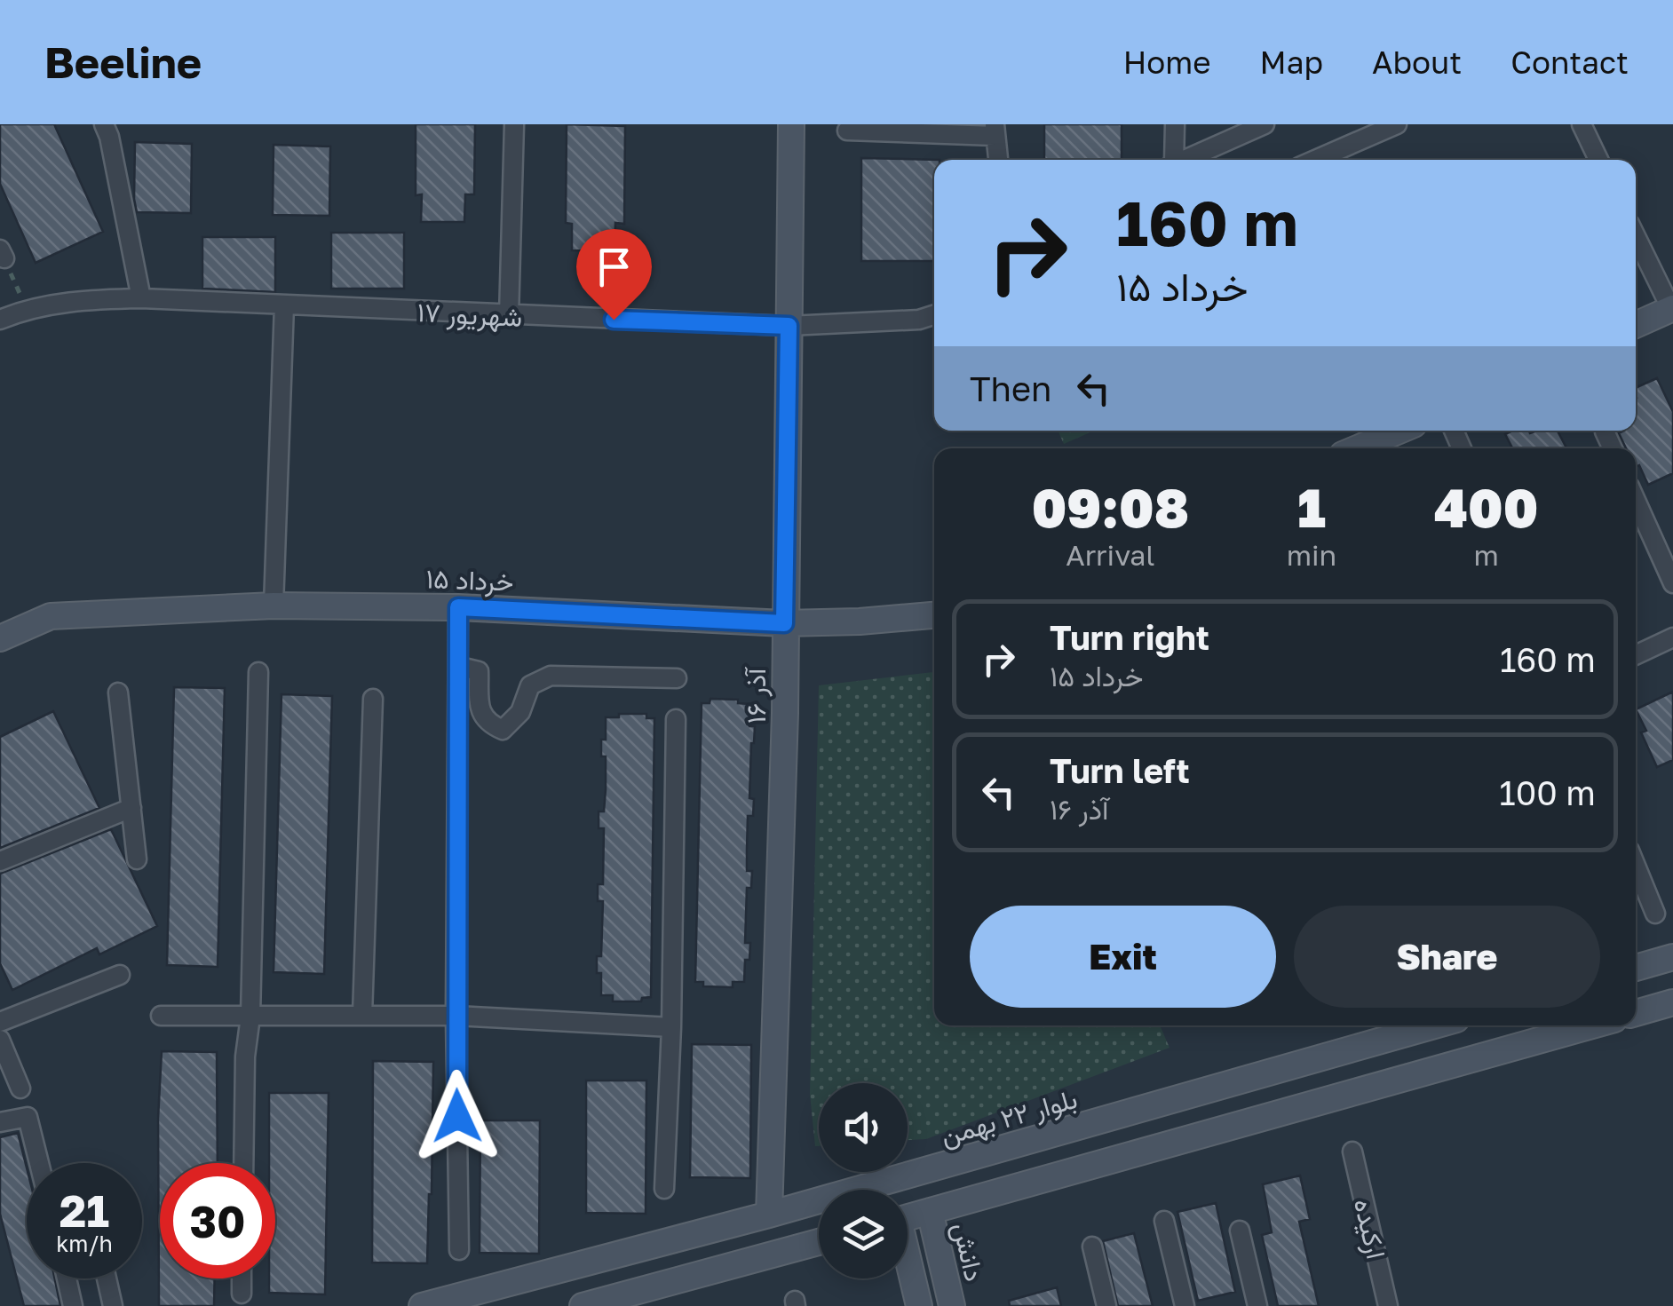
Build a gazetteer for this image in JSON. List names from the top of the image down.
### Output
{
  "streets": {
    "main road": [
      "۱۵ خرداد",
      "۱۶ آذر",
      "بلوار ۲۲ بهمن",
      "دانش"
    ],
    "street": ["۱۷ شهریور", "ارکیده"]
  },
  "crossings": [
    ["۱۷ شهریور", "۱۶ آذر"],
    ["۱۵ خرداد", "۱۶ آذر"],
    ["۱۶ آذر", "بلوار ۲۲ بهمن"]
  ],
  "page": {
    "header": "Beeline",
    "nav": [
      "Home",
      "Map",
      "About",
      "Contact"
    ],
    "turn": ["160 m", "۱۵ خرداد"],
    "then": "Then",
    "eta": [
      "09:08",
      "Arrival",
      "1",
      "min",
      "400",
      "m"
    ],
    "list": [
      {
        "name": "Turn right",
        "note": "۱۵ خرداد",
        "value": "160 m"
      },
      {
        "name": "Turn left",
        "note": "۱۶ آذر",
        "value": "100 m"
      }
    ],
    "buttons": ["Exit", "Share"],
    "speed": "21 km/h",
    "limit": "30"
  }
}
